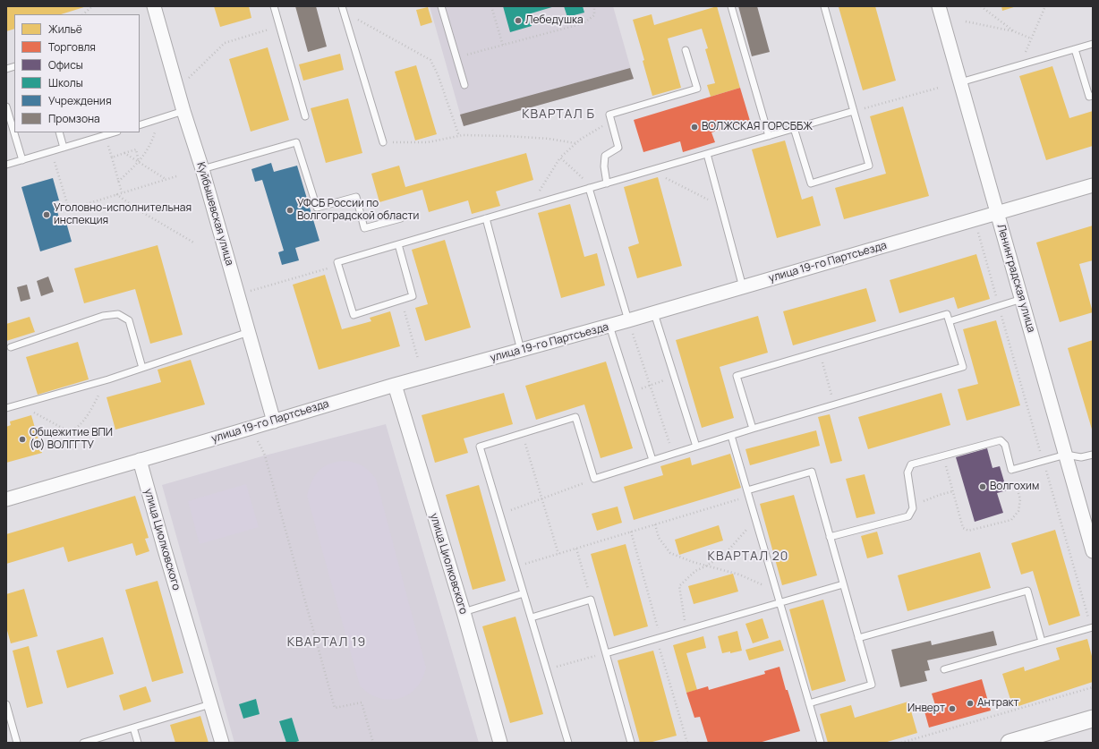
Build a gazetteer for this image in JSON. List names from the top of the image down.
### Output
{
  "streets": {
    "street": [
      "Куйбышевская улица",
      "улица 19-го Партсъезда",
      "Ленинградская улица",
      "улица Циолковского"
    ]
  },
  "crossings": [
    ["Куйбышевская улица", "улица 19-го Партсъезда"],
    ["улица 19-го Партсъезда", "Ленинградская улица"],
    ["улица 19-го Партсъезда", "улица Циолковского"]
  ],
  "districts": ["КВАРТАЛ Б", "КВАРТАЛ 20", "КВАРТАЛ 19"],
  "places": [
    "Лебедушка",
    "ВОЛЖСКАЯ ГОРСББЖ",
    "УФСБ России по Волгоградской области",
    "Уголовно-исполнительная инспекция",
    "Общежитие ВПИ (Ф) ВОЛГГТУ",
    "Волгохим",
    "Антракт",
    "Инверт"
  ],
  "legend": [
    "Жильё",
    "Торговля",
    "Офисы",
    "Школы",
    "Учреждения",
    "Промзона"
  ]
}
